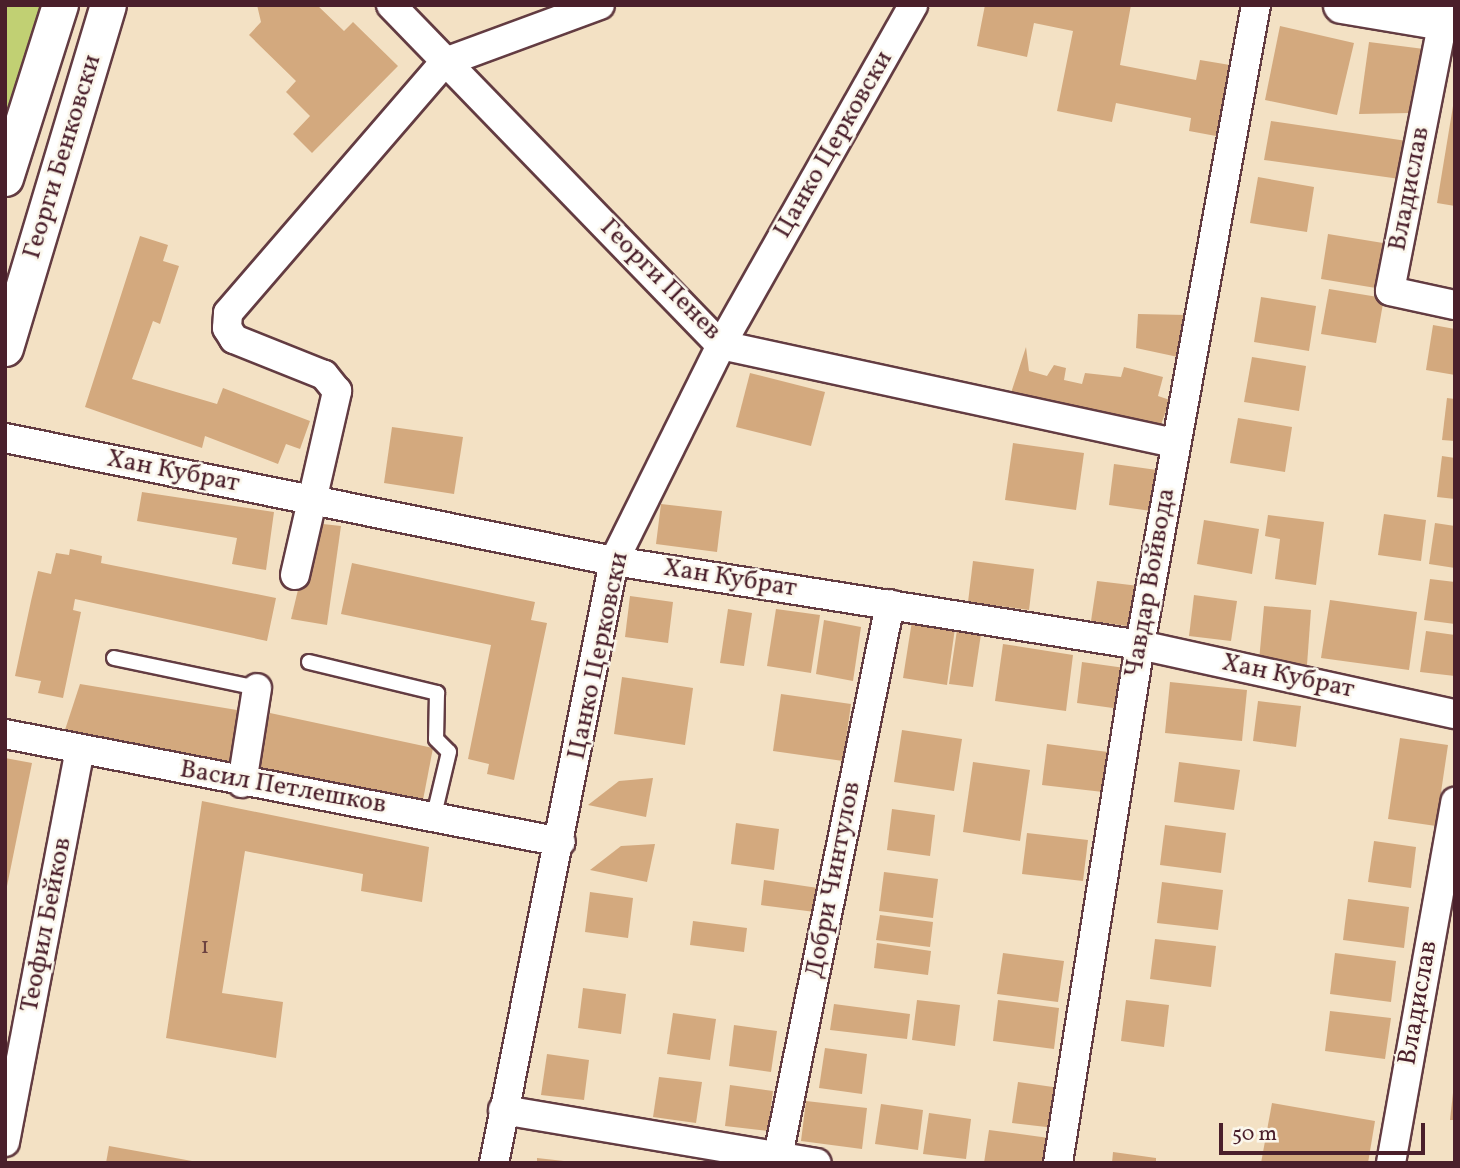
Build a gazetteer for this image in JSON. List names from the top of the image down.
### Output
{
  "streets": {
    "street": [
      "Цанко Церковски",
      "Георги Бенковски",
      "Владислав",
      "Георги Пенев",
      "Хан Кубрат",
      "Чавдар Войвода",
      "Васил Петлешков",
      "Добри Чинтулов",
      "Теофил Бейков"
    ]
  },
  "crossings": [
    ["Цанко Церковски", "Георги Пенев"],
    ["Цанко Церковски", "Хан Кубрат"],
    ["Цанко Церковски", "Васил Петлешков"],
    ["Георги Пенев", "Чавдар Войвода"],
    ["Хан Кубрат", "Чавдар Войвода"],
    ["Хан Кубрат", "Добри Чинтулов"],
    ["Васил Петлешков", "Теофил Бейков"]
  ],
  "house_numbers": ["1"],
  "scale_bar": "50 m"
}
